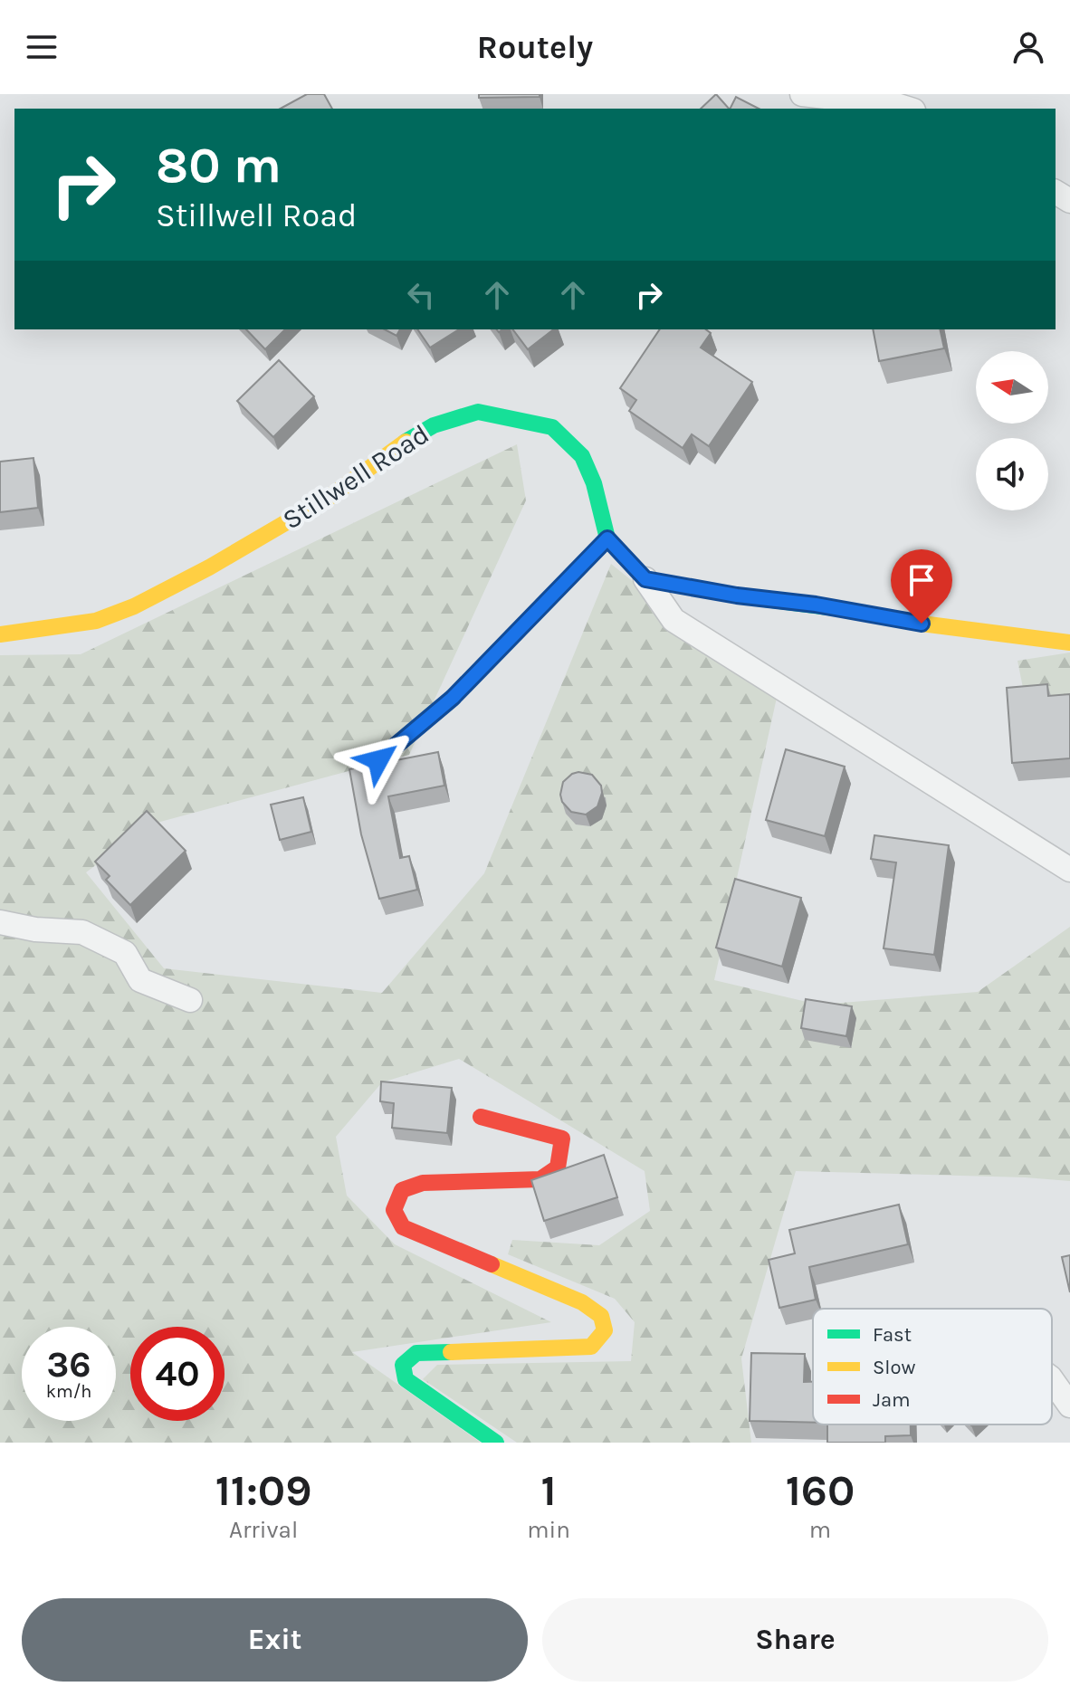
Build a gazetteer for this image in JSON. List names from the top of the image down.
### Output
{
  "streets": {
    "street": ["Stillwell Road"]
  },
  "legend": ["Fast", "Slow", "Jam"],
  "north": "left",
  "page": {
    "header": "Routely",
    "turn": ["80 m", "Stillwell Road"],
    "speed": "36 km/h",
    "limit": "40",
    "eta": [
      "11:09",
      "Arrival",
      "1",
      "min",
      "160",
      "m"
    ],
    "buttons": ["Exit", "Share"]
  }
}
